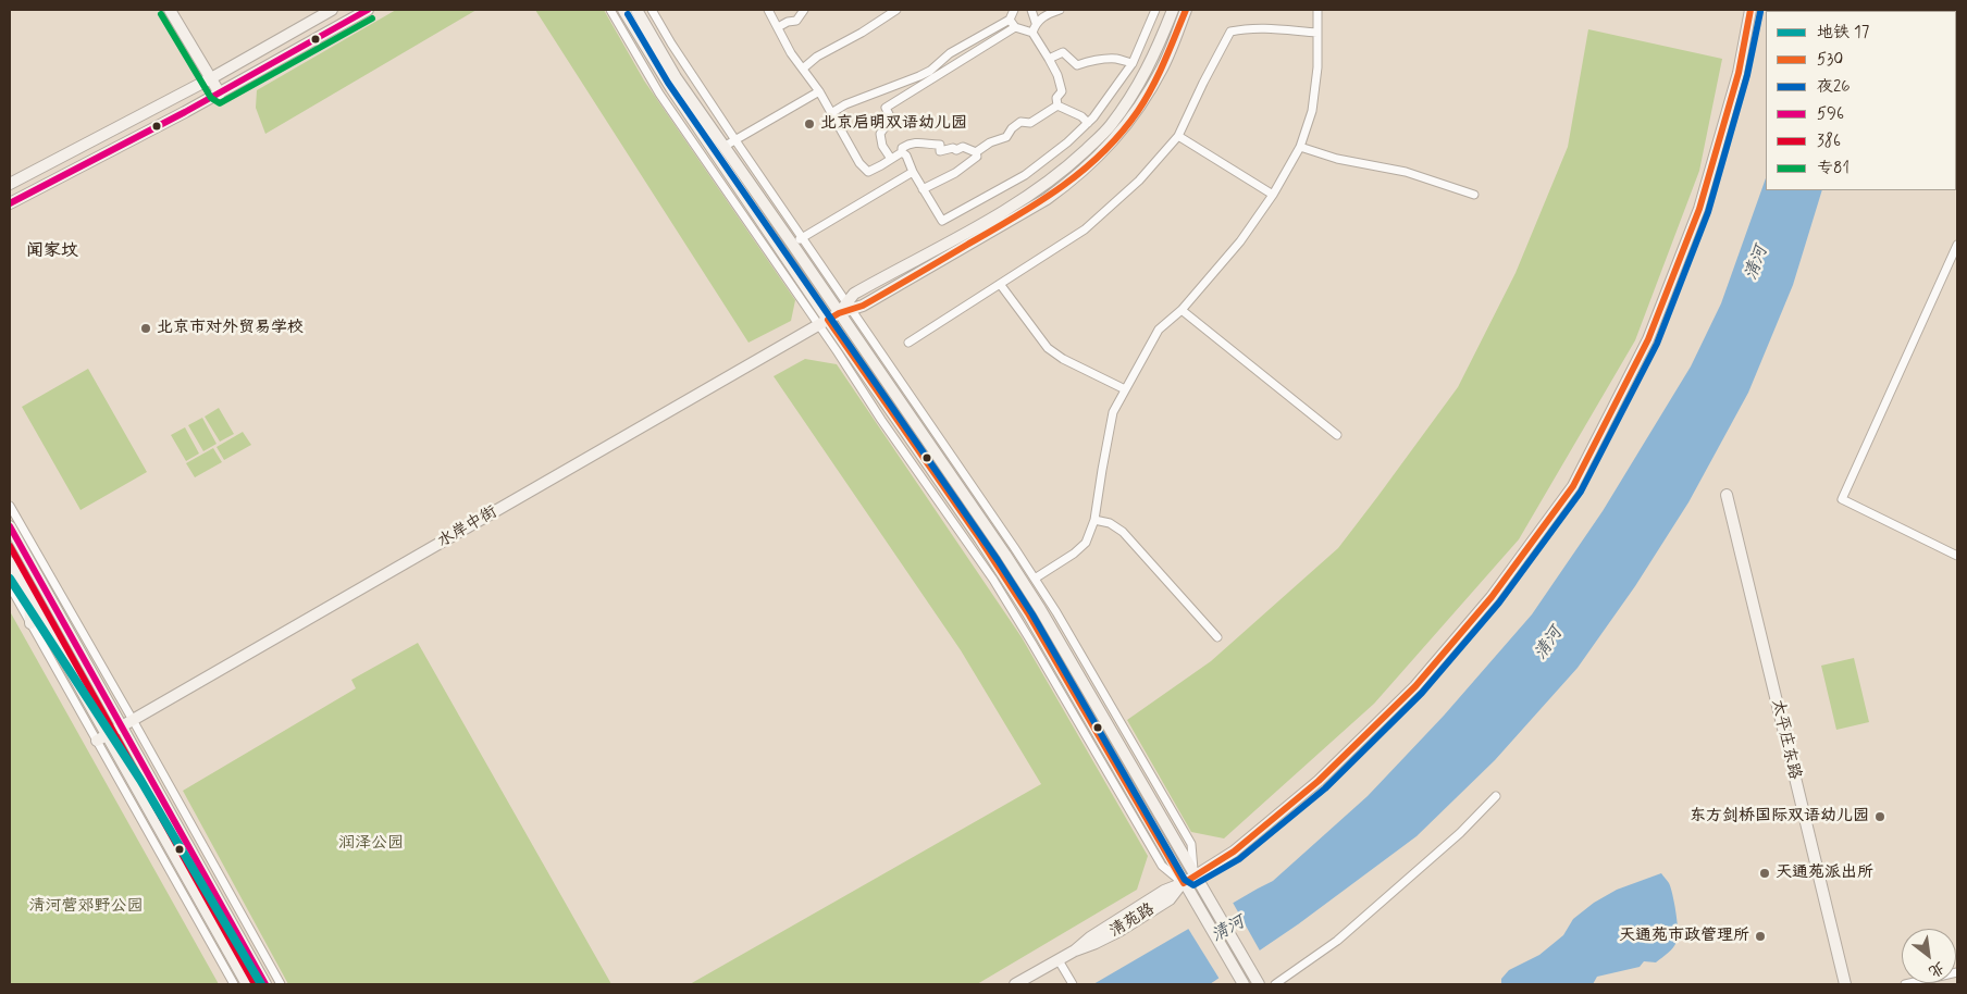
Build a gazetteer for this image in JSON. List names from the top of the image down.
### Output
{
  "streets": {
    "street": ["水岸中街", "太平庄东路", "清苑路"]
  },
  "districts": ["闻家坟"],
  "water": ["清河"],
  "parks": ["润泽公园", "清河营郊野公园"],
  "places": [
    "北京启明双语幼儿园",
    "北京市对外贸易学校",
    "东方剑桥国际双语幼儿园",
    "天通苑派出所",
    "天通苑市政管理所"
  ],
  "lines": [
    "transit line 530",
    "transit line 596",
    "transit line 夜26",
    "transit line 专81",
    "transit line 386",
    "metro line 17"
  ],
  "legend": [
    "地铁 17",
    "530",
    "夜26",
    "596",
    "386",
    "专81"
  ],
  "north": "bottom right"
}
